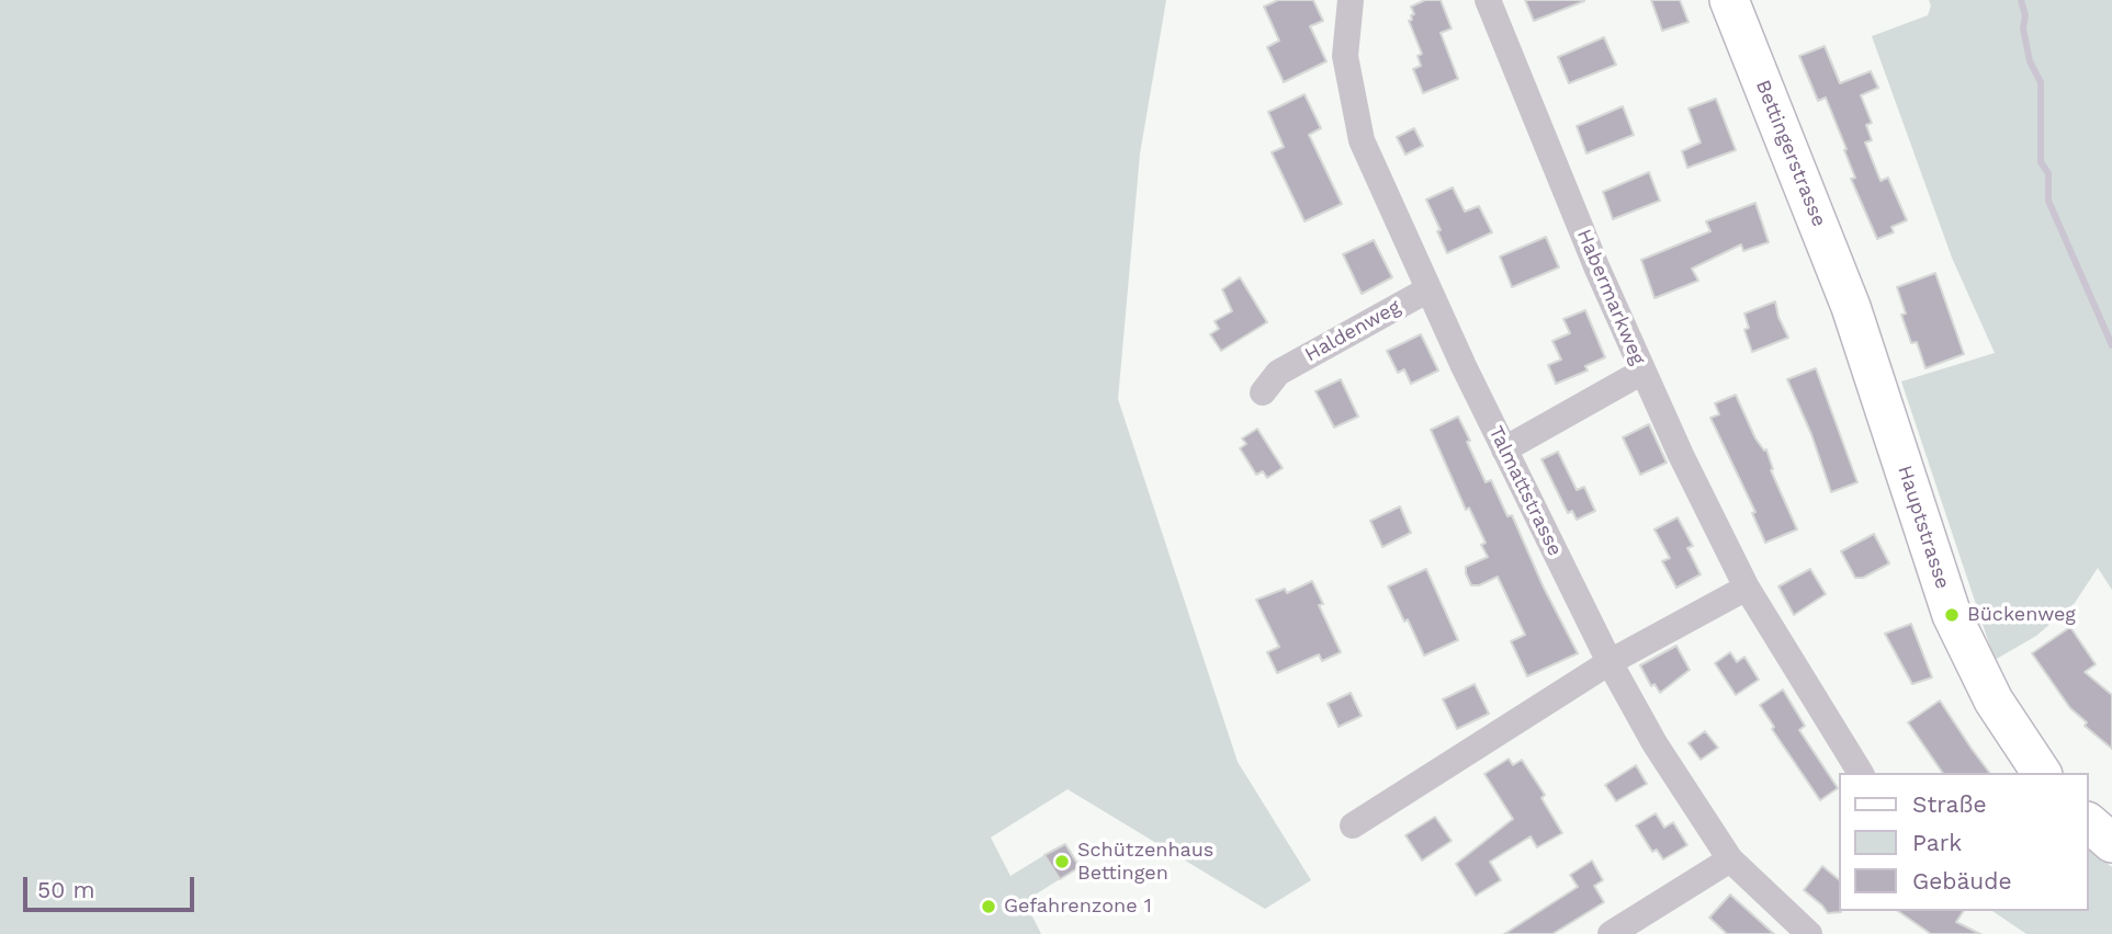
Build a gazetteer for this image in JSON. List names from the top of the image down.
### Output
{
  "streets": {
    "street": [
      "Bettingerstrasse",
      "Habermarkweg",
      "Haldenweg",
      "Talmattstrasse",
      "Hauptstrasse"
    ]
  },
  "crossings": [
    ["Bettingerstrasse", "Hauptstrasse"],
    ["Haldenweg", "Talmattstrasse"]
  ],
  "places": ["Bückenweg", "Schützenhaus Bettingen", "Gefahrenzone 1"],
  "legend": ["Straße", "Park", "Gebäude"],
  "scale_bar": "50 m"
}
